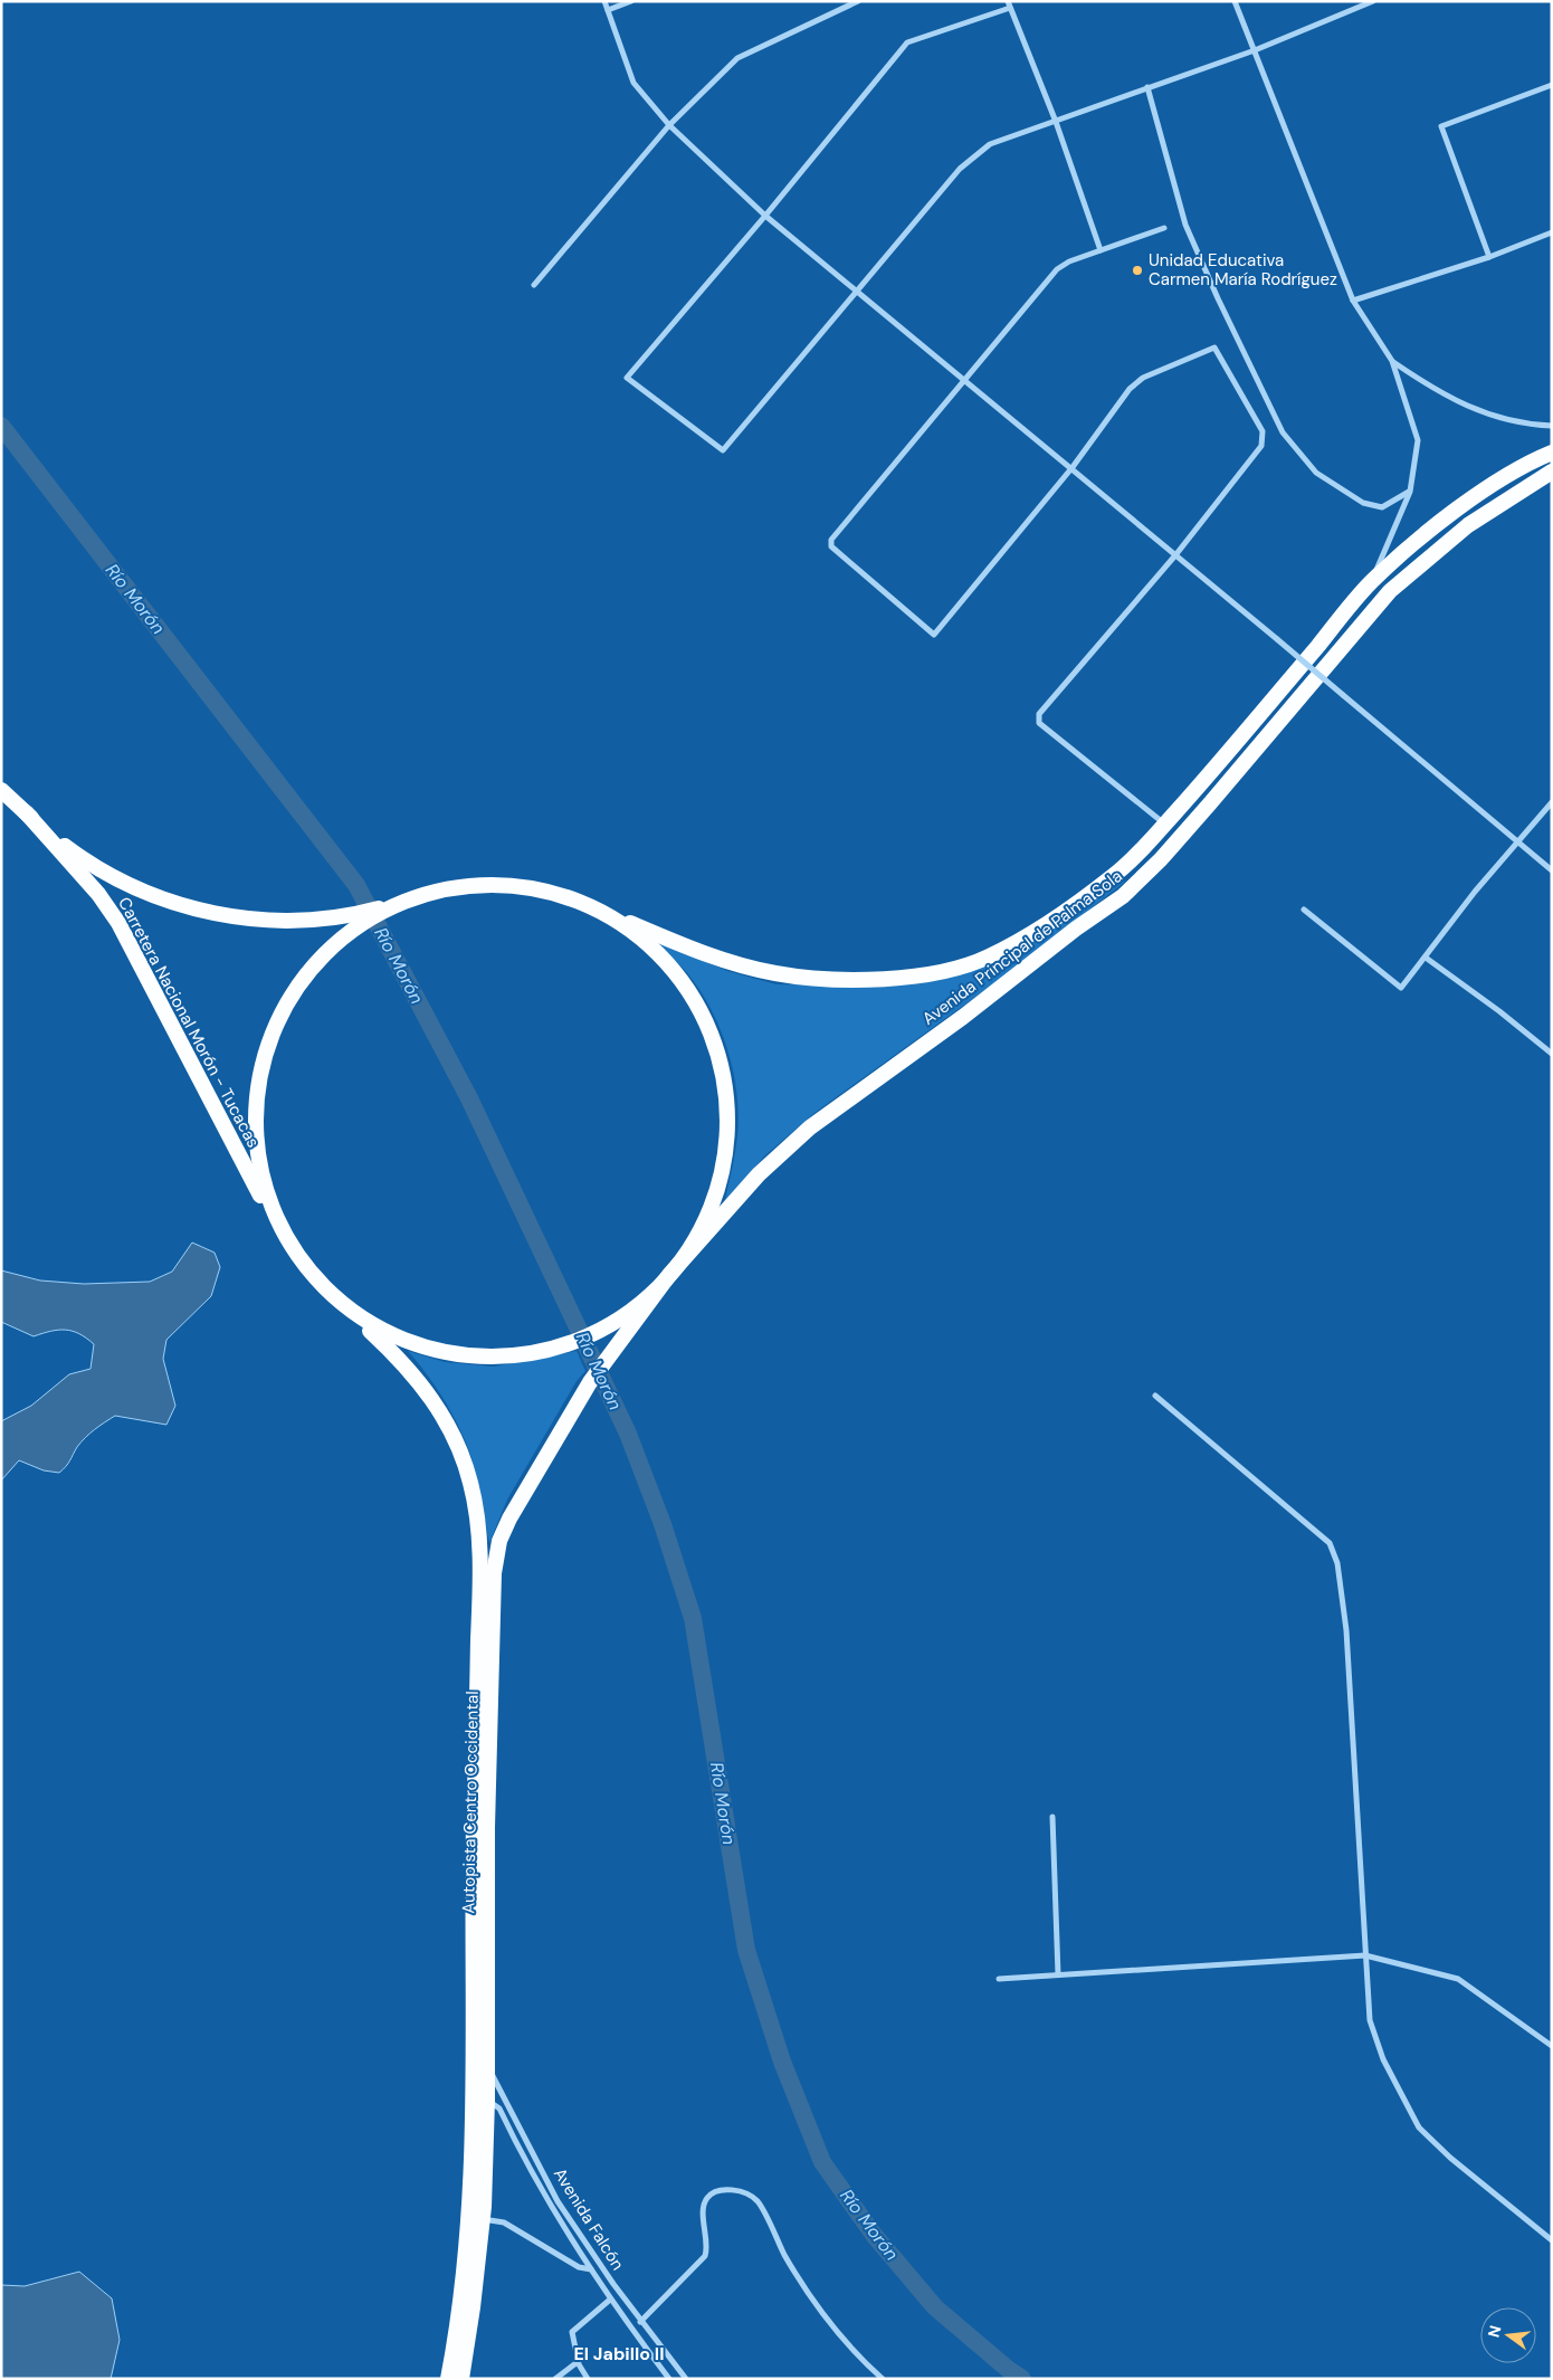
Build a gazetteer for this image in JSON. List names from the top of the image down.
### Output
{
  "streets": {
    "highway": ["Avenida Principal de Palma Sola", "Carretera Nacional Morón - Tucacas", "Autopista Centro Occidental"],
    "street": ["Avenida Falcón"]
  },
  "crossings": [
    ["Avenida Principal de Palma Sola", "Autopista Centro Occidental"],
    ["Autopista Centro Occidental", "Avenida Falcón"]
  ],
  "districts": ["El Jabillo II"],
  "water": ["Río Morón"],
  "places": ["Unidad Educativa Carmen María Rodríguez"],
  "north": "left"
}
